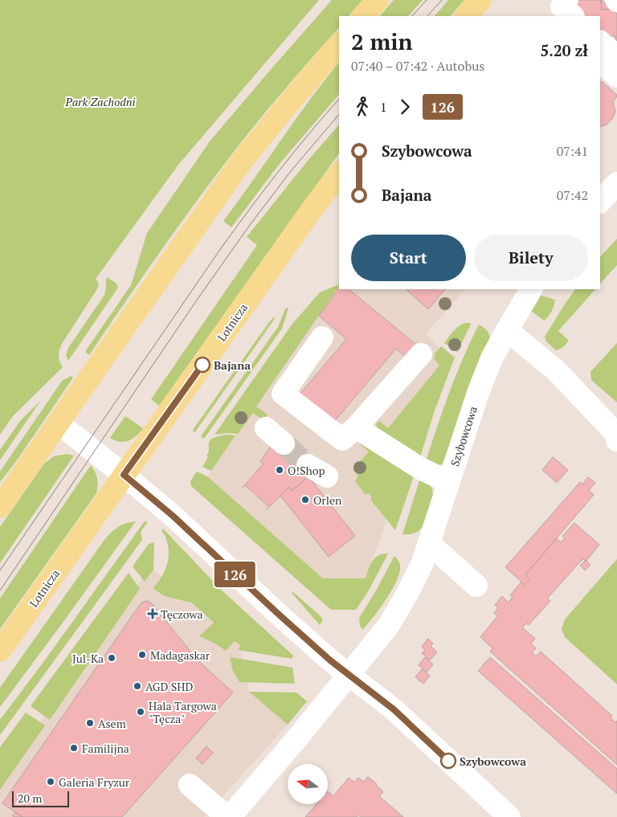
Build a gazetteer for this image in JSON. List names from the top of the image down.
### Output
{
  "streets": {
    "main road": ["Lotnicza"],
    "street": ["Szybowcowa"]
  },
  "parks": ["Park Zachodni"],
  "places": {
    "other": [
      "Bajana",
      "O!Shop",
      "Orlen",
      "Madagaskar",
      "Jul-Ka",
      "AGD SHD",
      "Hala Targowa \"Tęcza\"",
      "Asem",
      "Familijna",
      "Szybowcowa",
      "Galeria Fryzur"
    ],
    "health": ["Tęczowa"]
  },
  "lines": ["bus line 126"],
  "scale_bar": "20 m",
  "north": "left",
  "page": {
    "on_map": "126",
    "heading": ["2 min", "07:40 – 07:42 · Autobus", "5.20 zł"],
    "legs": ["1", "126"],
    "list": [
      {
        "name": "Szybowcowa",
        "value": "07:41"
      },
      {
        "name": "Bajana",
        "value": "07:42"
      }
    ],
    "buttons": ["Start", "Bilety"],
    "scale": "20 m"
  }
}
